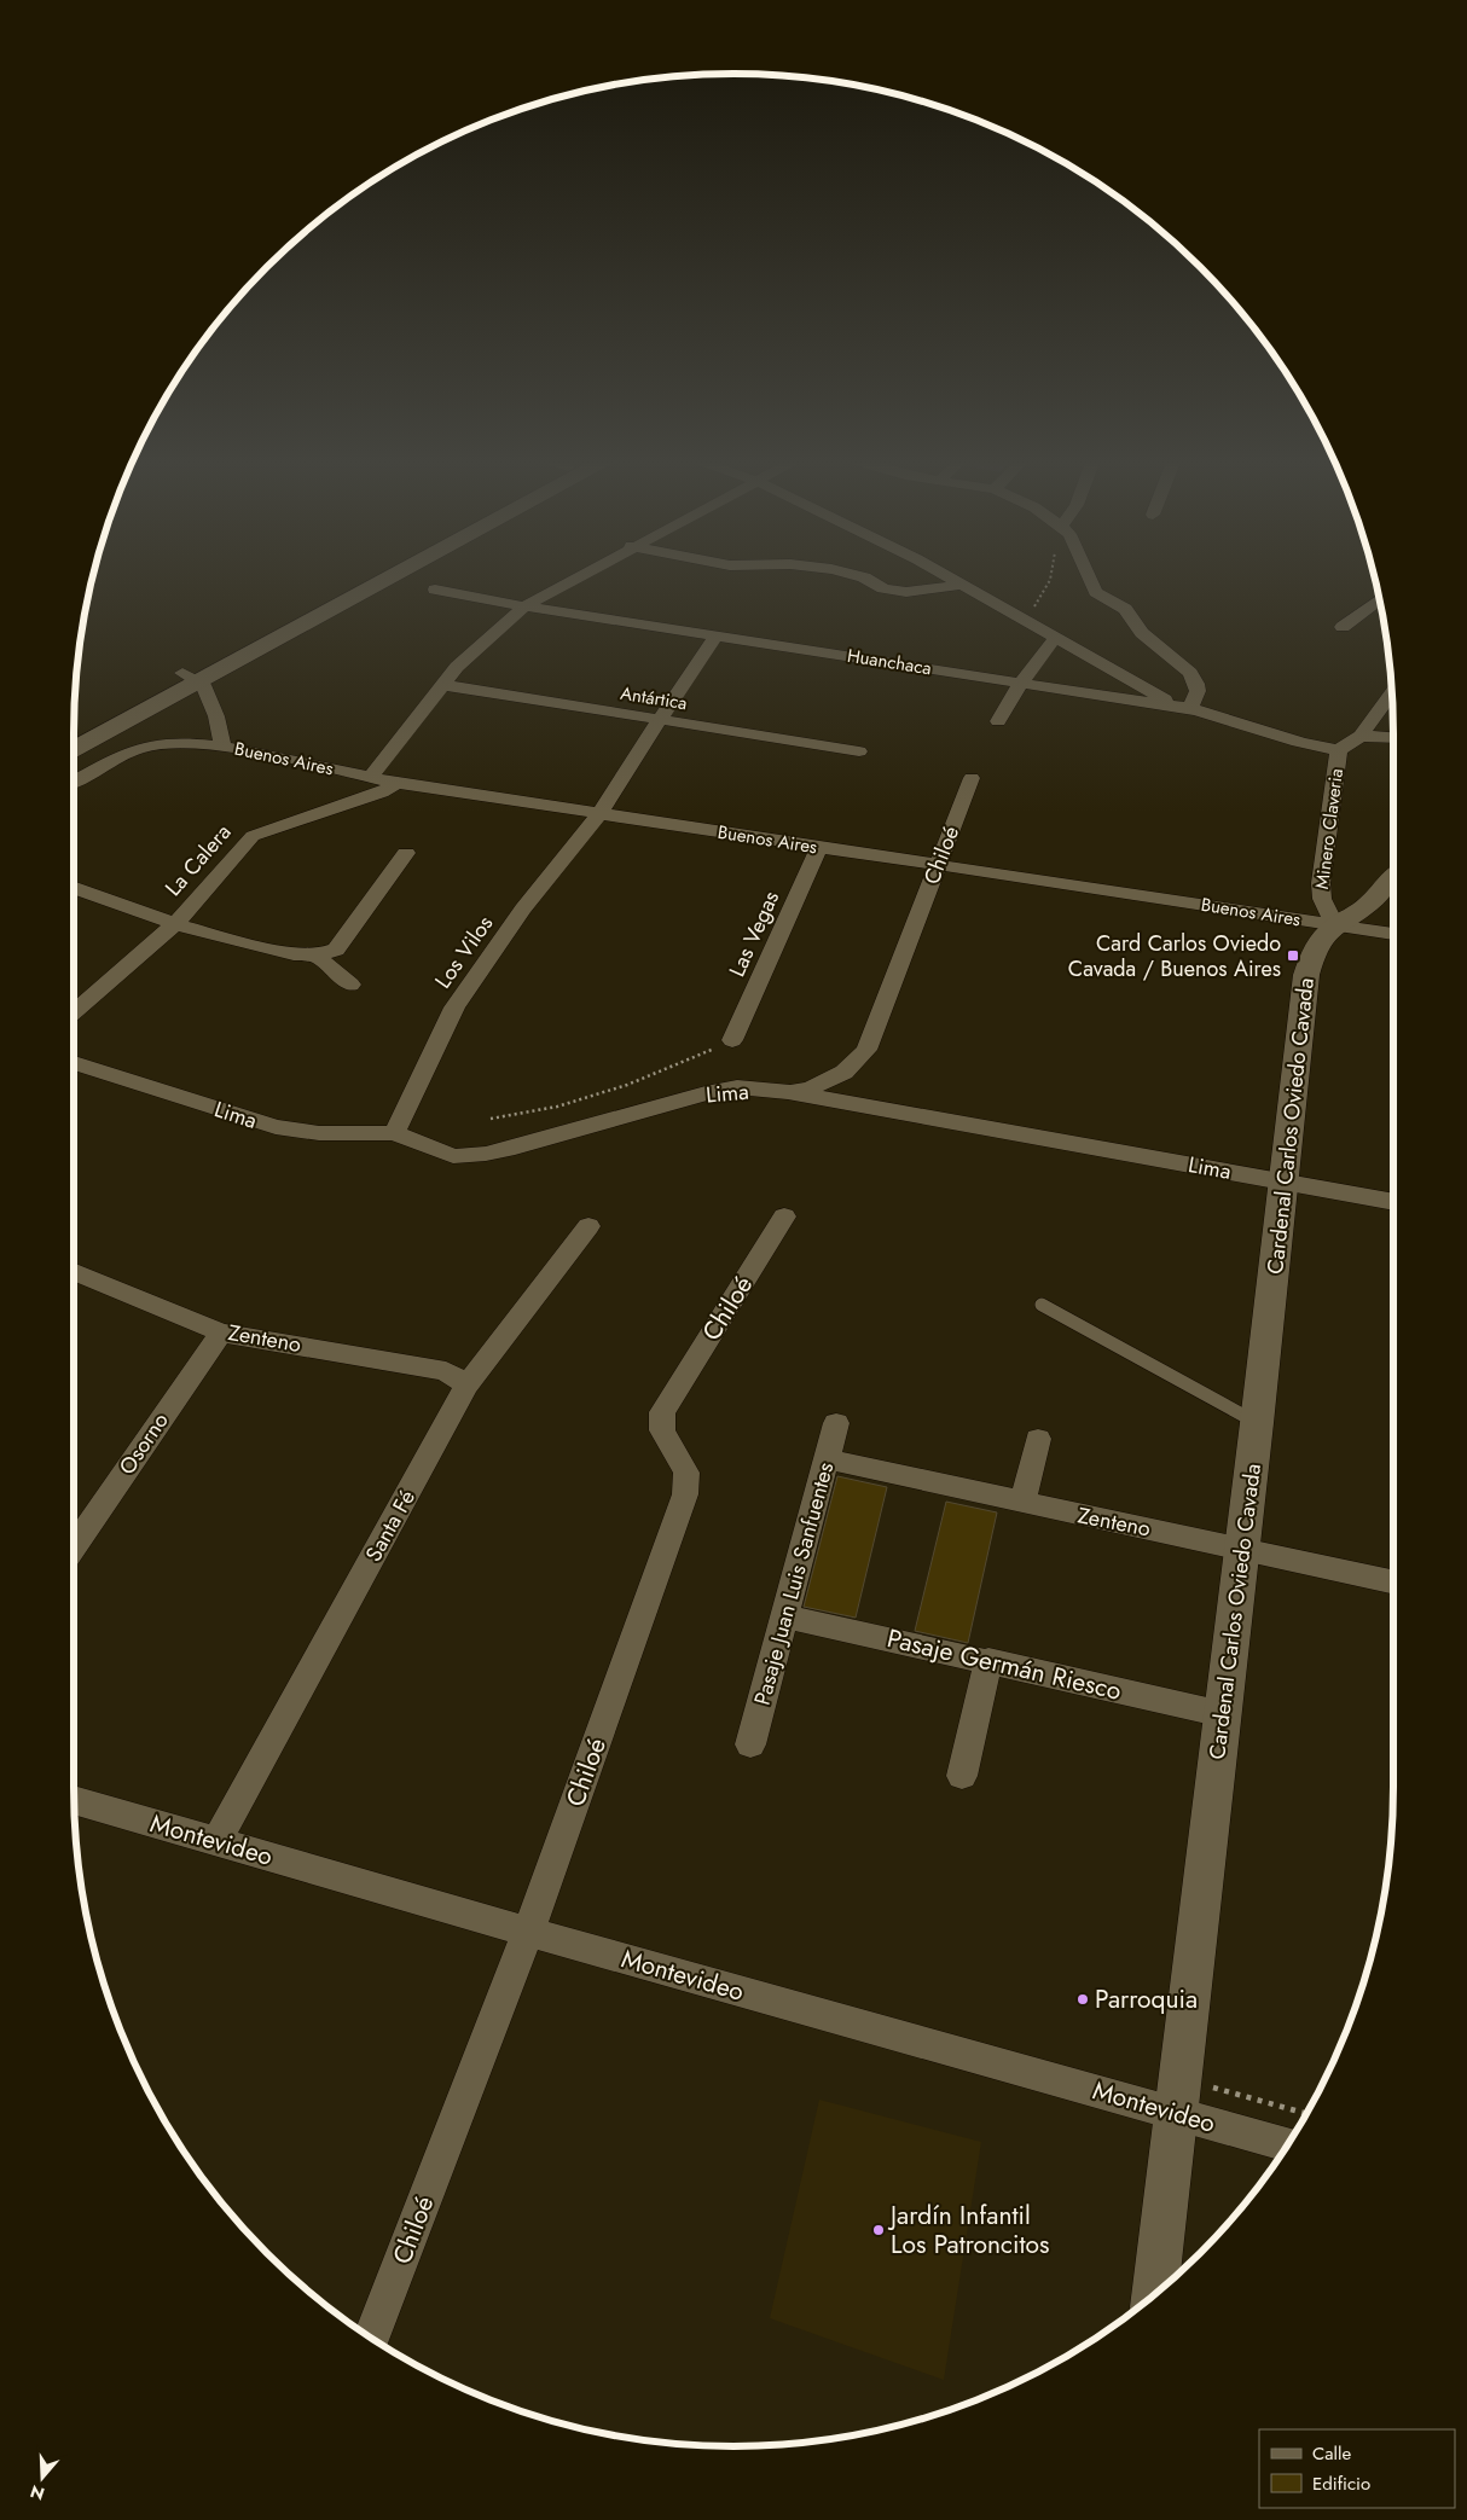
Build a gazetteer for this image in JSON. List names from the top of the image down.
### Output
{
  "streets": {
    "street": [
      "Huanchaca",
      "Antártica",
      "Buenos Aires",
      "Minero Claveria",
      "Chiloé",
      "La Calera",
      "Las Vegas",
      "Los Vilos",
      "Lima",
      "Cardenal Carlos Oviedo Cavada",
      "Zenteno",
      "Osorno",
      "Santa Fé",
      "Pasaje Juan Luis Sanfuentes",
      "Pasaje Germán Riesco",
      "Montevideo"
    ]
  },
  "crossings": [
    ["Huanchaca", "Minero Claveria"],
    ["Huanchaca", "Los Vilos"],
    ["Antártica", "Los Vilos"],
    ["Buenos Aires", "Minero Claveria"],
    ["Buenos Aires", "Chiloé"],
    ["Buenos Aires", "La Calera"],
    ["Buenos Aires", "Las Vegas"],
    ["Buenos Aires", "Los Vilos"],
    ["Buenos Aires", "Cardenal Carlos Oviedo Cavada"],
    ["Minero Claveria", "Cardenal Carlos Oviedo Cavada"],
    ["Chiloé", "Lima"],
    ["Chiloé", "Montevideo"],
    ["Los Vilos", "Lima"],
    ["Lima", "Cardenal Carlos Oviedo Cavada"],
    ["Cardenal Carlos Oviedo Cavada", "Zenteno"],
    ["Cardenal Carlos Oviedo Cavada", "Pasaje Germán Riesco"],
    ["Cardenal Carlos Oviedo Cavada", "Montevideo"],
    ["Zenteno", "Osorno"],
    ["Zenteno", "Santa Fé"],
    ["Zenteno", "Pasaje Juan Luis Sanfuentes"],
    ["Santa Fé", "Montevideo"],
    ["Pasaje Juan Luis Sanfuentes", "Pasaje Germán Riesco"]
  ],
  "places": {
    "transit": ["Card Carlos Oviedo Cavada / Buenos Aires"],
    "other": ["Parroquia", "Jardín Infantil Los Patroncitos"]
  },
  "legend": ["Calle", "Edificio"],
  "north": "bottom"
}
